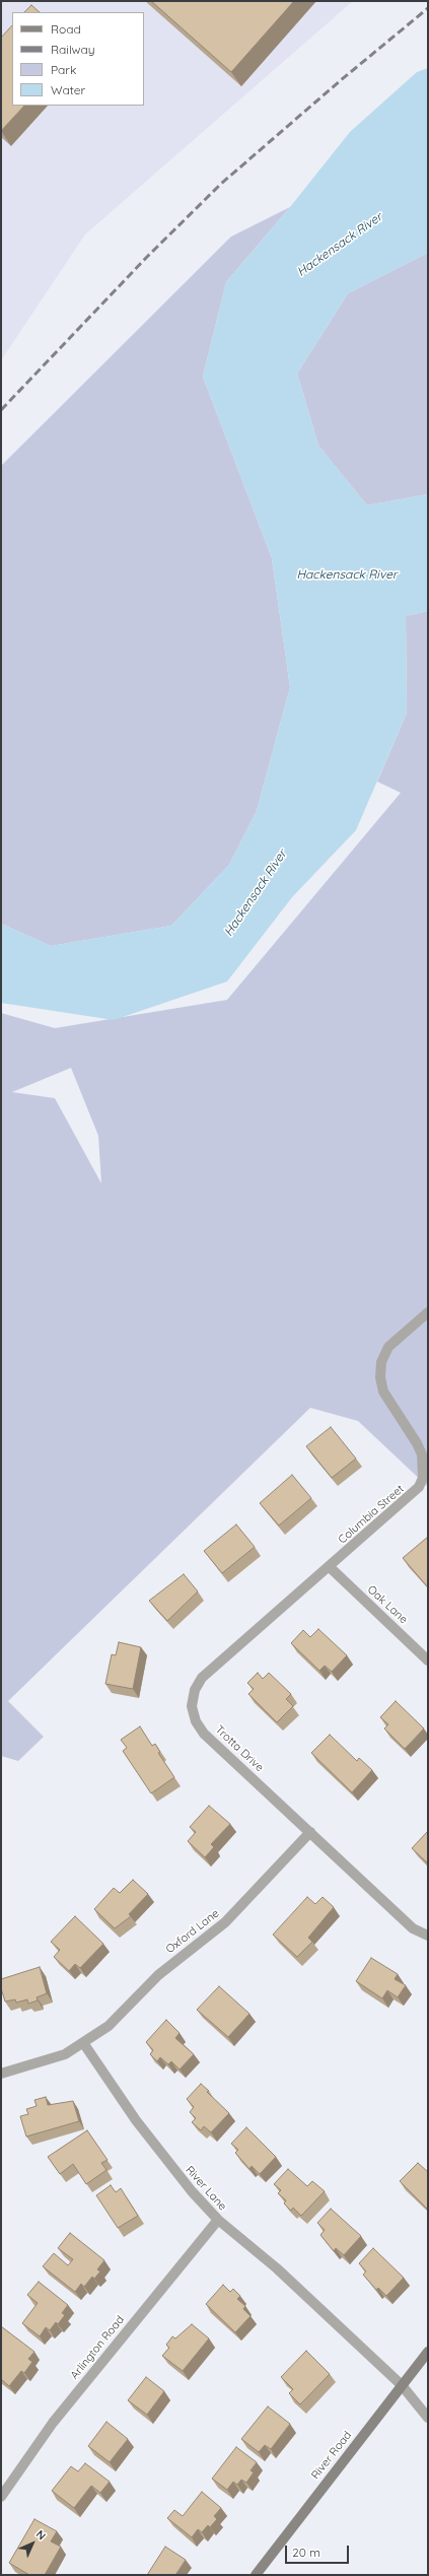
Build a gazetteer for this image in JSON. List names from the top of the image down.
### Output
{
  "streets": {
    "main road": ["River Road"],
    "street": [
      "Columbia Street",
      "Oak Lane",
      "Trotta Drive",
      "Oxford Lane",
      "River Lane",
      "Arlington Road"
    ]
  },
  "crossings": [
    ["Columbia Street", "Oak Lane"],
    ["Columbia Street", "Trotta Drive"],
    ["Oak Lane", "Trotta Drive"],
    ["Trotta Drive", "Oxford Lane"],
    ["Oxford Lane", "River Lane"],
    ["River Lane", "Arlington Road"],
    ["River Lane", "River Road"]
  ],
  "water": ["Hackensack River"],
  "legend": [
    "Road",
    "Railway",
    "Park",
    "Water"
  ],
  "scale_bar": "20 m",
  "north": "top right"
}
